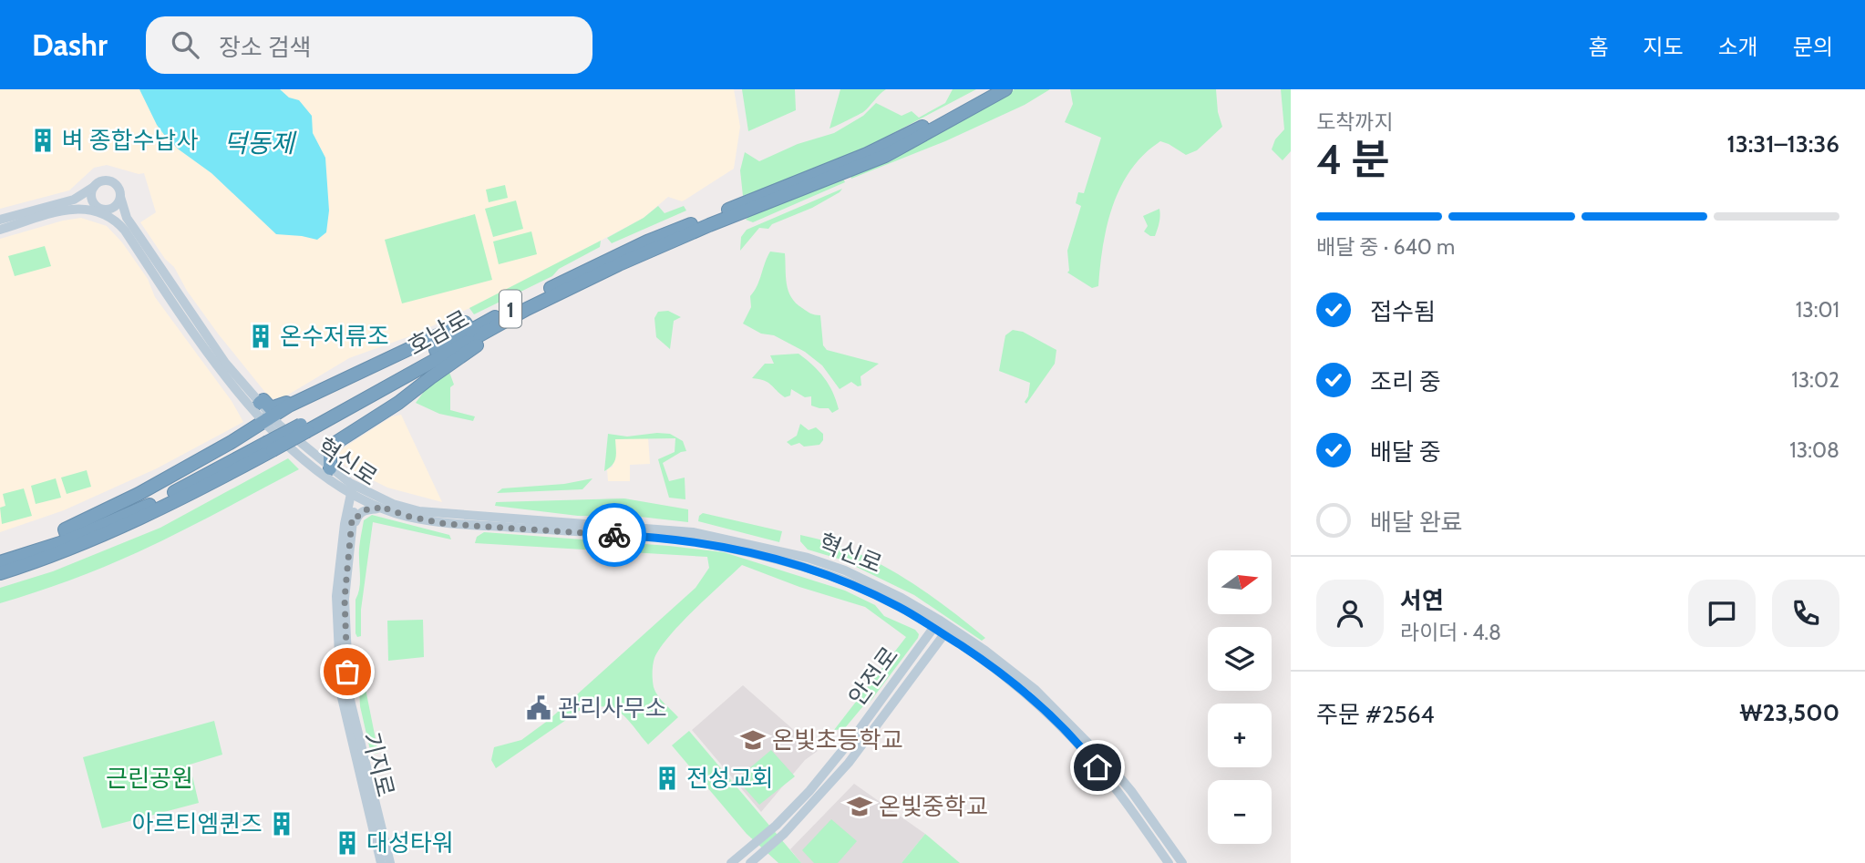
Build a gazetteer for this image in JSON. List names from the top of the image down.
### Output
{
  "streets": {
    "highway": ["1", "호남로"],
    "main road": ["혁신로", "안전로", "기지로"]
  },
  "crossings": [
    ["혁신로", "안전로"],
    ["혁신로", "기지로"]
  ],
  "water": ["덕동제"],
  "parks": ["근린공원"],
  "places": {
    "building": [
      "벼 종합수납사",
      "온수저류조",
      "전성교회",
      "아르티엠퀸즈",
      "대성타워"
    ],
    "public building": ["관리사무소"],
    "school or university": ["온빛초등학교", "온빛중학교"]
  },
  "north": "right",
  "page": {
    "header": "Dashr",
    "search": "장소 검색",
    "nav": [
      "홈",
      "지도",
      "소개",
      "문의"
    ],
    "heading": ["4 분", "도착까지", "13:31–13:36"],
    "panel": [
      "서연",
      "라이더 · 4.8",
      "주문 #2564",
      "₩23,500"
    ],
    "bar": "배달 중 · 640 m",
    "list": [
      ["접수됨", "13:01"],
      ["조리 중", "13:02"],
      ["배달 중", "13:08"],
      "배달 완료"
    ],
    "map_buttons": ["+", "−"]
  }
}
